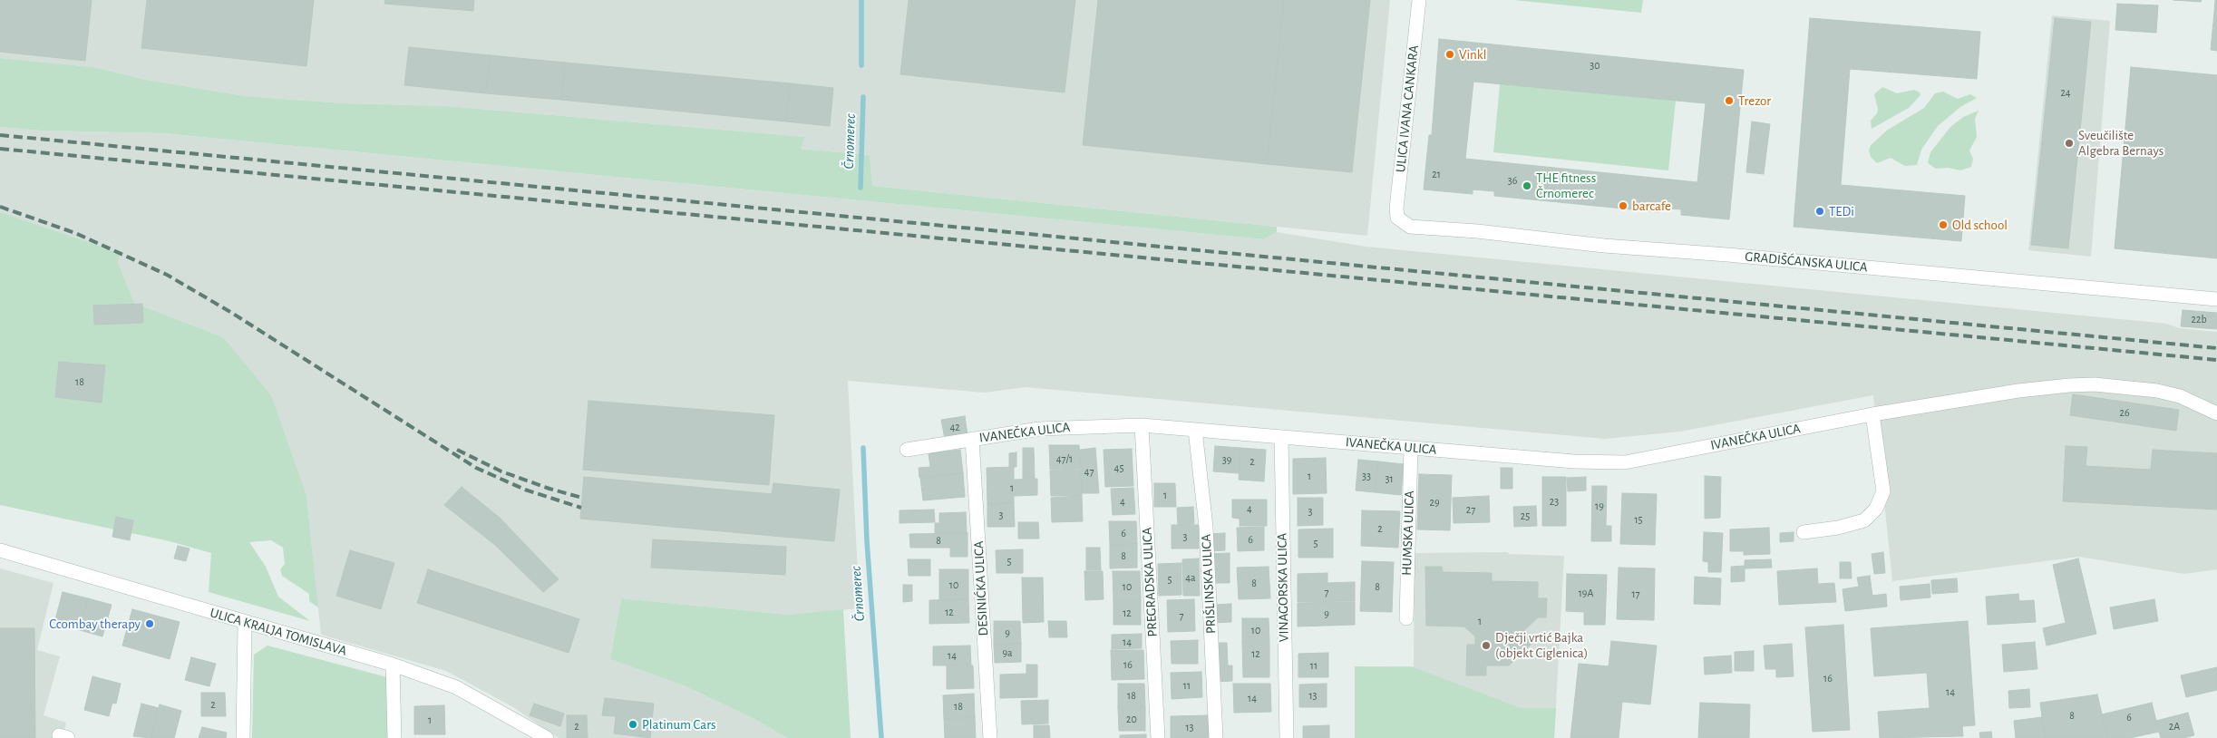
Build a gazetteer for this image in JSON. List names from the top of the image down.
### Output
{
  "streets": {
    "street": [
      "ULICA IVANA CANKARA",
      "GRADIŠĆANSKA ULICA",
      "IVANEČKA ULICA",
      "HUMSKA ULICA",
      "PREGRADSKA ULICA",
      "PRIŠLINSKA ULICA",
      "VINAGORSKA ULICA",
      "DESINIĆKA ULICA",
      "ULICA KRALJA TOMISLAVA"
    ]
  },
  "crossings": [
    ["ULICA IVANA CANKARA", "GRADIŠĆANSKA ULICA"],
    ["IVANEČKA ULICA", "HUMSKA ULICA"],
    ["IVANEČKA ULICA", "PREGRADSKA ULICA"],
    ["IVANEČKA ULICA", "PRIŠLINSKA ULICA"],
    ["IVANEČKA ULICA", "VINAGORSKA ULICA"],
    ["IVANEČKA ULICA", "DESINIĆKA ULICA"]
  ],
  "water": ["Črnomerec"],
  "places": [
    "Vinkl",
    "Trezor",
    "Sveučilište Algebra Bernays",
    "THE fitness Črnomerec",
    "barcafe",
    "TEDi",
    "Old school",
    "Ccombay therapy",
    "Dječji vrtić Bajka (objekt Ciglenica)",
    "Platinum Cars"
  ],
  "house_numbers": [
    "30",
    "24",
    "21",
    "36",
    "22b",
    "18",
    "26",
    "42",
    "47/1",
    "39",
    "2",
    "45",
    "47",
    "1",
    "33",
    "31",
    "1",
    "1",
    "4",
    "23",
    "29",
    "19",
    "4",
    "27",
    "3",
    "3",
    "25",
    "15",
    "2",
    "6",
    "3",
    "6",
    "8",
    "5",
    "8",
    "5",
    "4a",
    "5",
    "8",
    "10",
    "10",
    "8",
    "7",
    "19A",
    "17",
    "12",
    "12",
    "9",
    "7",
    "1",
    "10",
    "9",
    "14",
    "9a",
    "12",
    "14",
    "16",
    "11",
    "16",
    "11",
    "14",
    "18",
    "13",
    "14",
    "2",
    "18",
    "8",
    "6",
    "20",
    "1",
    "2",
    "2A",
    "13"
  ]
}
